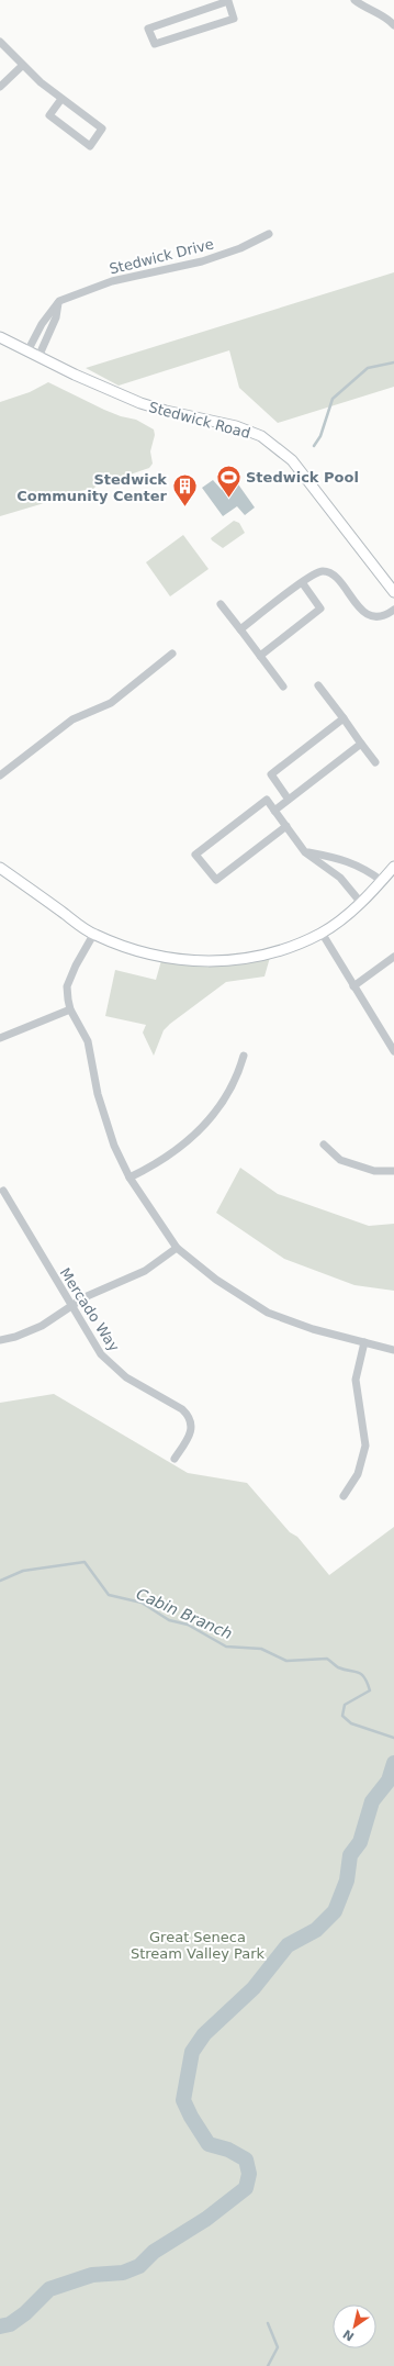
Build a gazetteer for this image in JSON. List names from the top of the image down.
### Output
{
  "streets": {
    "street": ["Stedwick Drive", "Stedwick Road", "Mercado Way"]
  },
  "water": ["Cabin Branch"],
  "parks": ["Great Seneca Stream Valley Park"],
  "places": {
    "sports": ["Stedwick Pool"],
    "building": ["Stedwick Community Center"]
  },
  "north": "bottom left"
}
